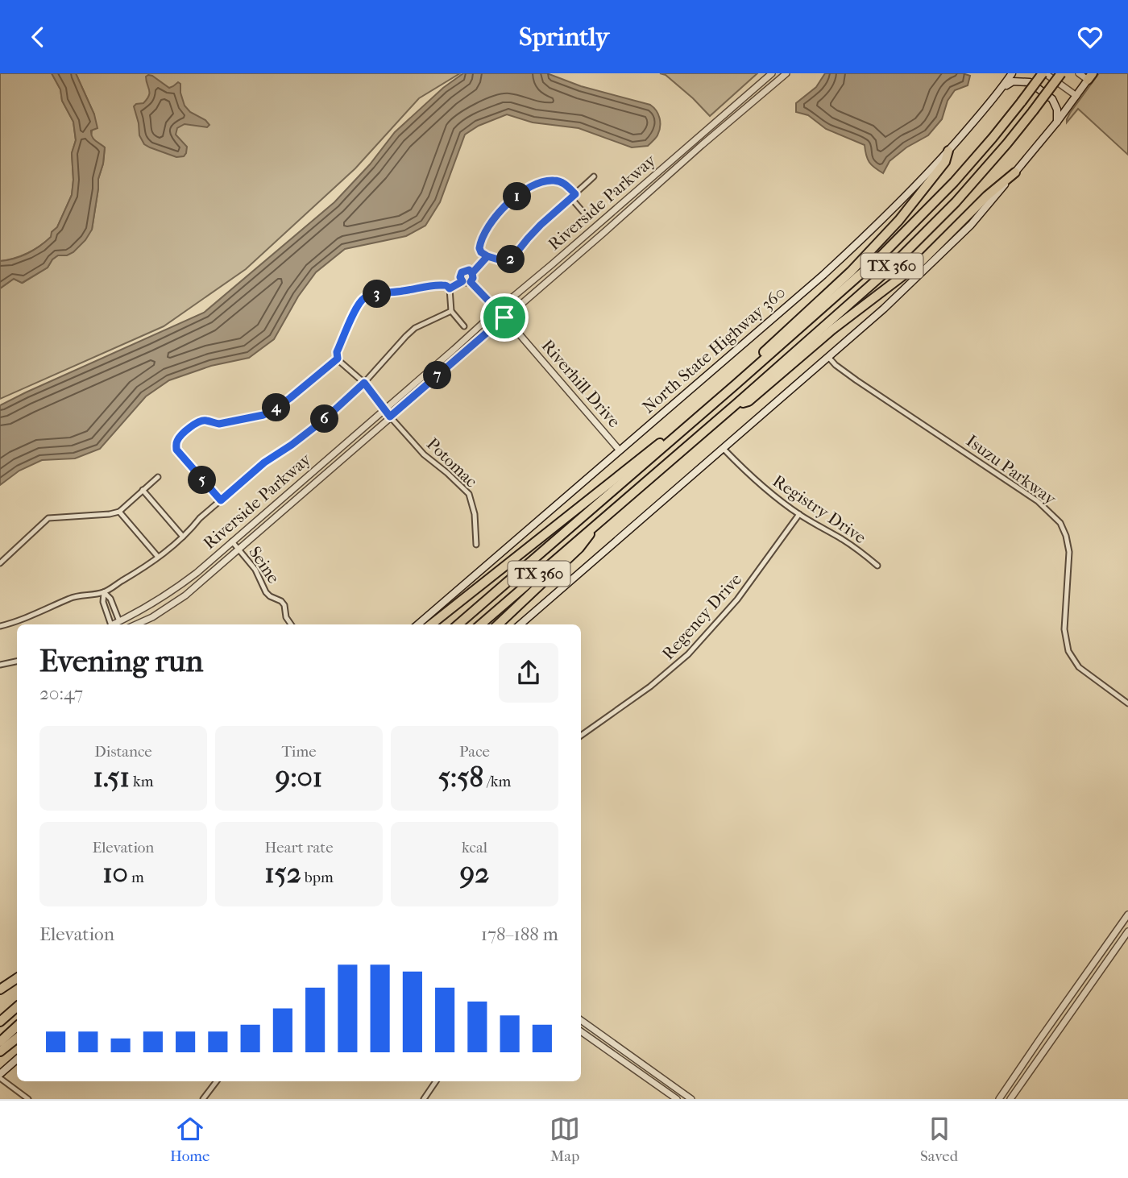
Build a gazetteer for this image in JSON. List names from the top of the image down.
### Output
{
  "streets": {
    "highway": ["TX 360"],
    "main road": ["North State Highway 360"],
    "street": [
      "Riverside Parkway",
      "Riverhill Drive",
      "Potomac",
      "Isuzu Parkway",
      "Registry Drive",
      "Seine",
      "Regency Drive"
    ]
  },
  "crossings": [
    ["Riverside Parkway", "Riverhill Drive"],
    ["Riverside Parkway", "Potomac"],
    ["Riverside Parkway", "Seine"],
    ["North State Highway 360", "Riverhill Drive"],
    ["Registry Drive", "Regency Drive"]
  ],
  "page": {
    "header": "Sprintly",
    "pins": [
      "1",
      "2",
      "3",
      "7",
      "4",
      "6",
      "5"
    ],
    "heading": ["Evening run", "20:47"],
    "stats": [
      ["Distance", "1.51 km"],
      ["Time", "9:01"],
      ["Pace", "5:58 /km"],
      ["Elevation", "10 m"],
      ["Heart rate", "152 bpm"],
      ["kcal", "92"]
    ],
    "chart": ["Elevation", "178–188 m"],
    "tabs": ["Home", "Map", "Saved"]
  }
}
